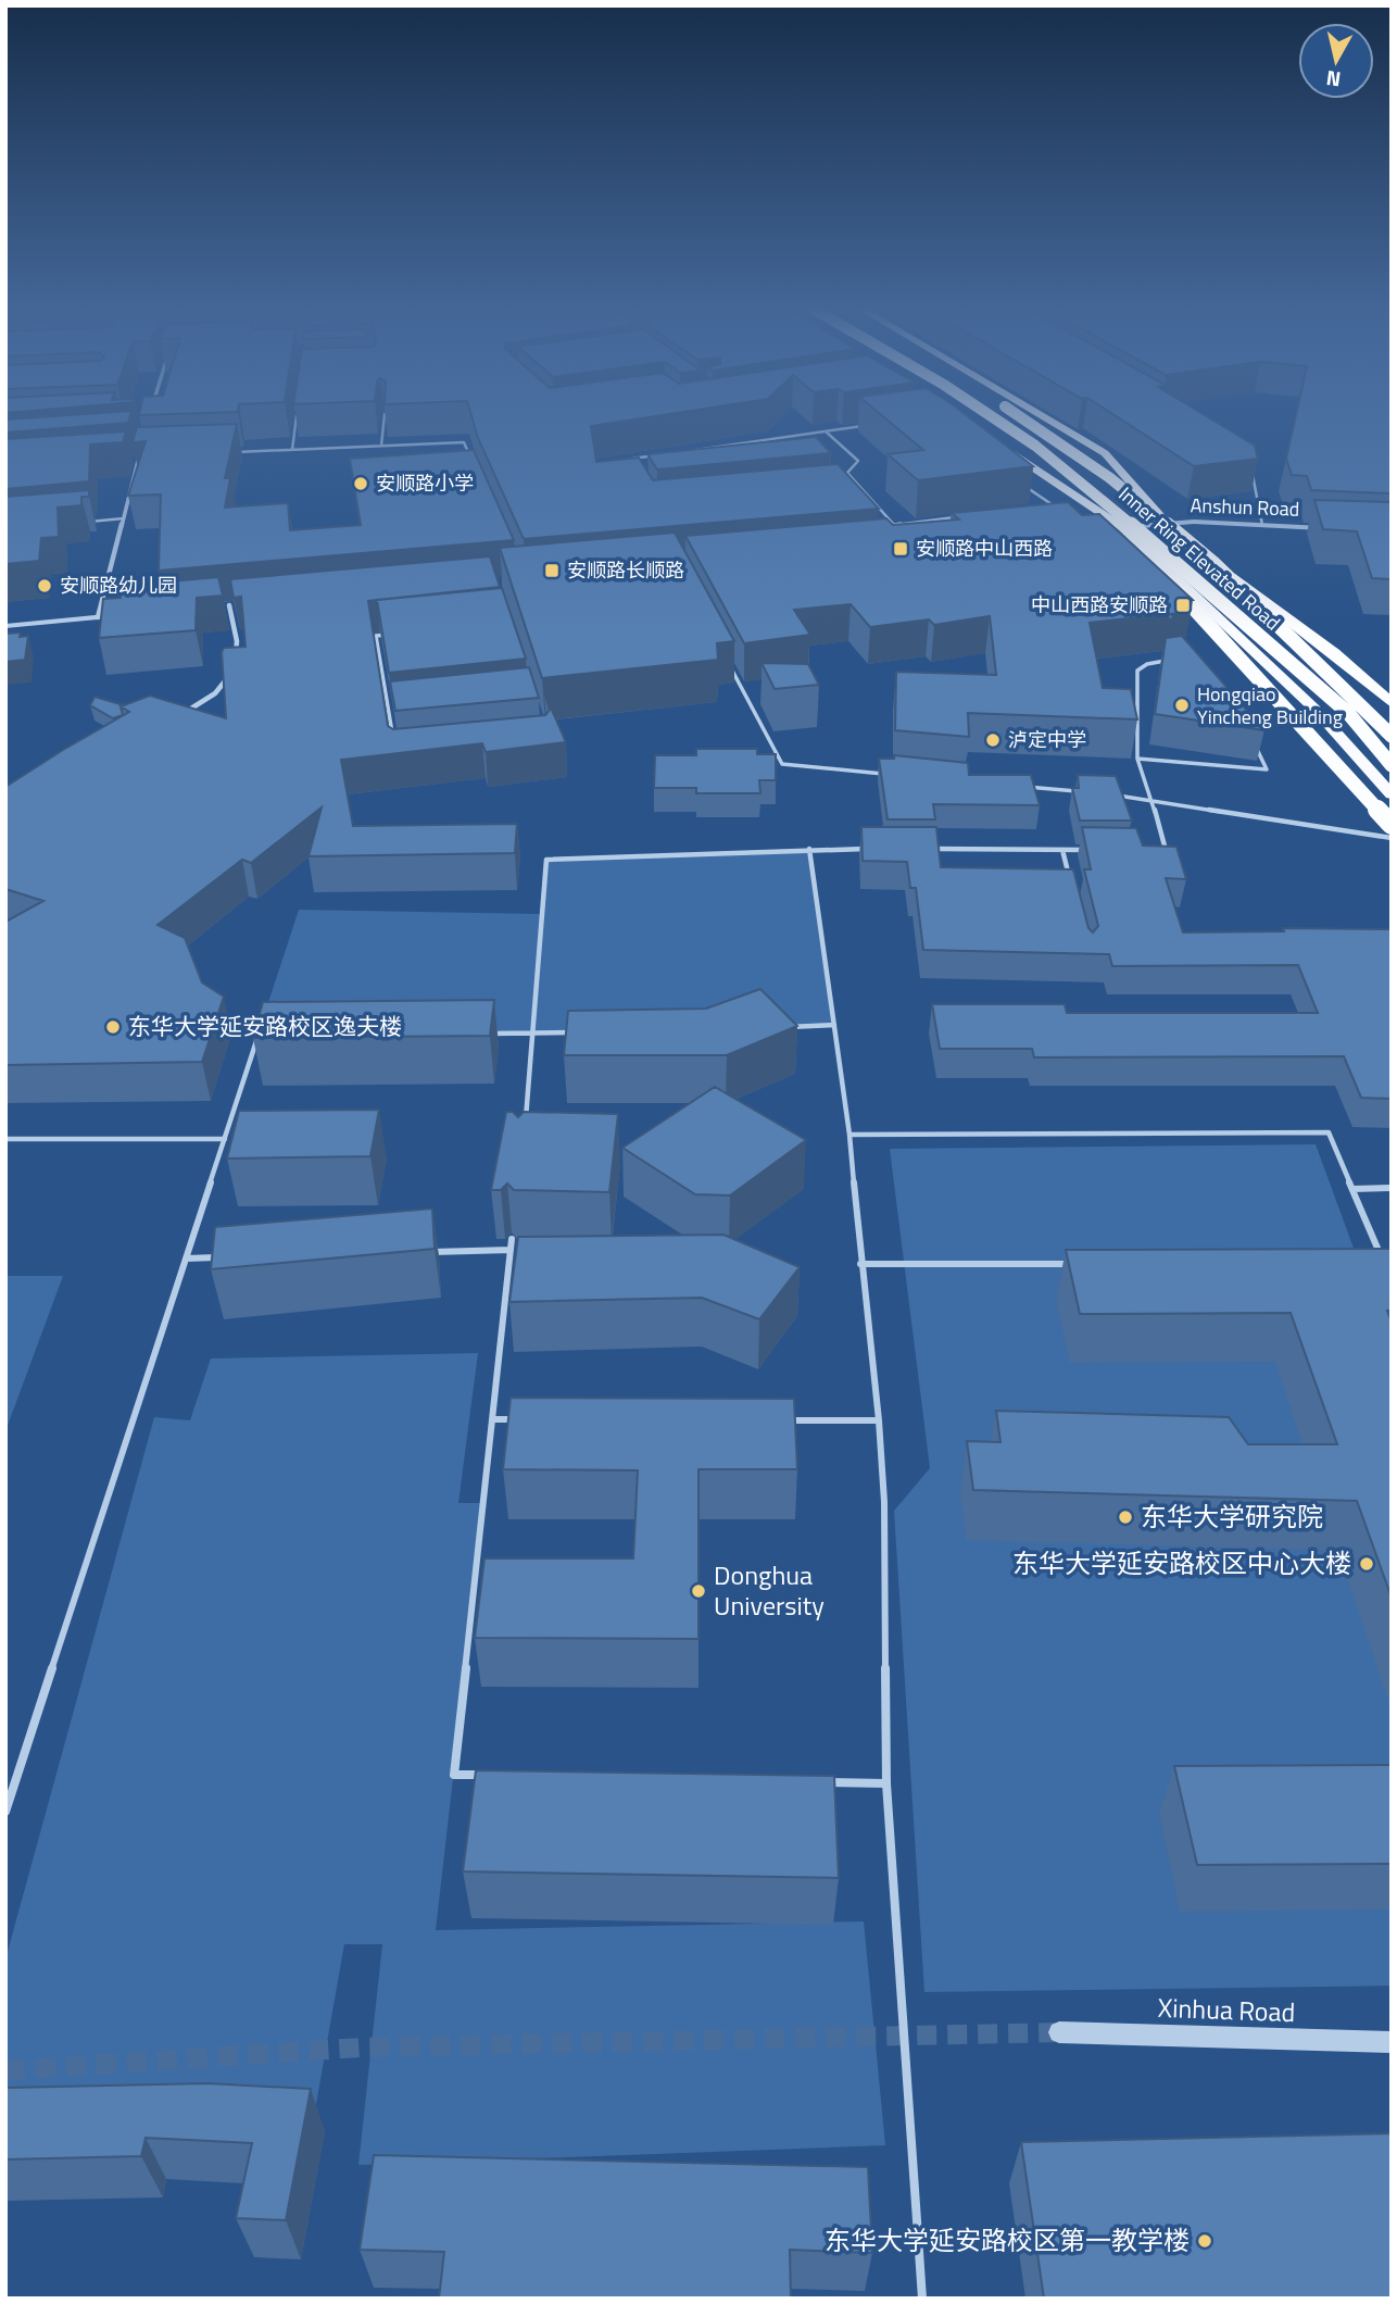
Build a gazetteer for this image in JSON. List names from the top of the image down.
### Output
{
  "streets": {
    "highway": ["Inner Ring Elevated Road"],
    "street": ["Anshun Road", "Xinhua Road"]
  },
  "places": {
    "other": [
      "安顺路小学",
      "安顺路幼儿园",
      "Hongqiao Yincheng Building",
      "泸定中学",
      "东华大学延安路校区逸夫楼",
      "东华大学研究院",
      "东华大学延安路校区中心大楼",
      "Donghua University",
      "东华大学延安路校区第一教学楼"
    ],
    "transit": ["安顺路中山西路", "安顺路长顺路", "中山西路安顺路"]
  },
  "north": "bottom"
}
